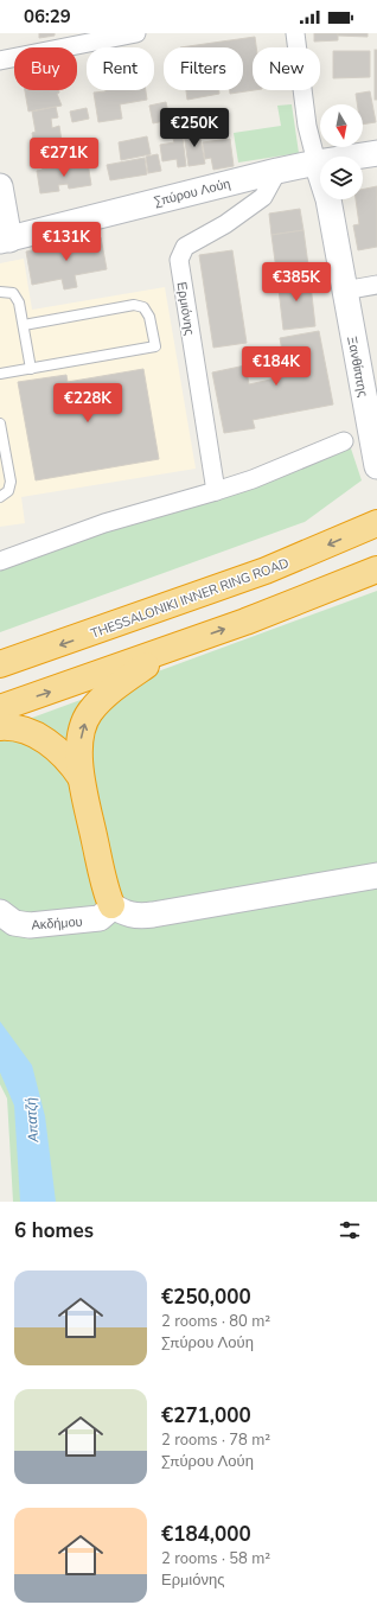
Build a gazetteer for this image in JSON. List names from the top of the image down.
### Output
{
  "streets": {
    "highway": ["THESSALONIKI INNER RING ROAD"],
    "street": [
      "Σπύρου Λούη",
      "Ερμιόνης",
      "Ξανθίππης",
      "Ακδήμου"
    ]
  },
  "crossings": [
    ["Σπύρου Λούη", "Ερμιόνης"],
    ["Σπύρου Λούη", "Ξανθίππης"]
  ],
  "water": ["Απατζή"],
  "north": "bottom",
  "page": {
    "status": "06:29",
    "chip": [
      "Buy",
      "Rent",
      "Filters",
      "New"
    ],
    "price": [
      "€250K",
      "€271K",
      "€131K",
      "€385K",
      "€184K",
      "€228K"
    ],
    "heading": "6 homes",
    "list": [
      {
        "name": "€250,000",
        "note": "2 rooms · 80 m² · Σπύρου Λούη"
      },
      {
        "name": "€271,000",
        "note": "2 rooms · 78 m² · Σπύρου Λούη"
      },
      {
        "name": "€184,000",
        "note": "2 rooms · 58 m² · Ερμιόνης"
      }
    ]
  }
}
